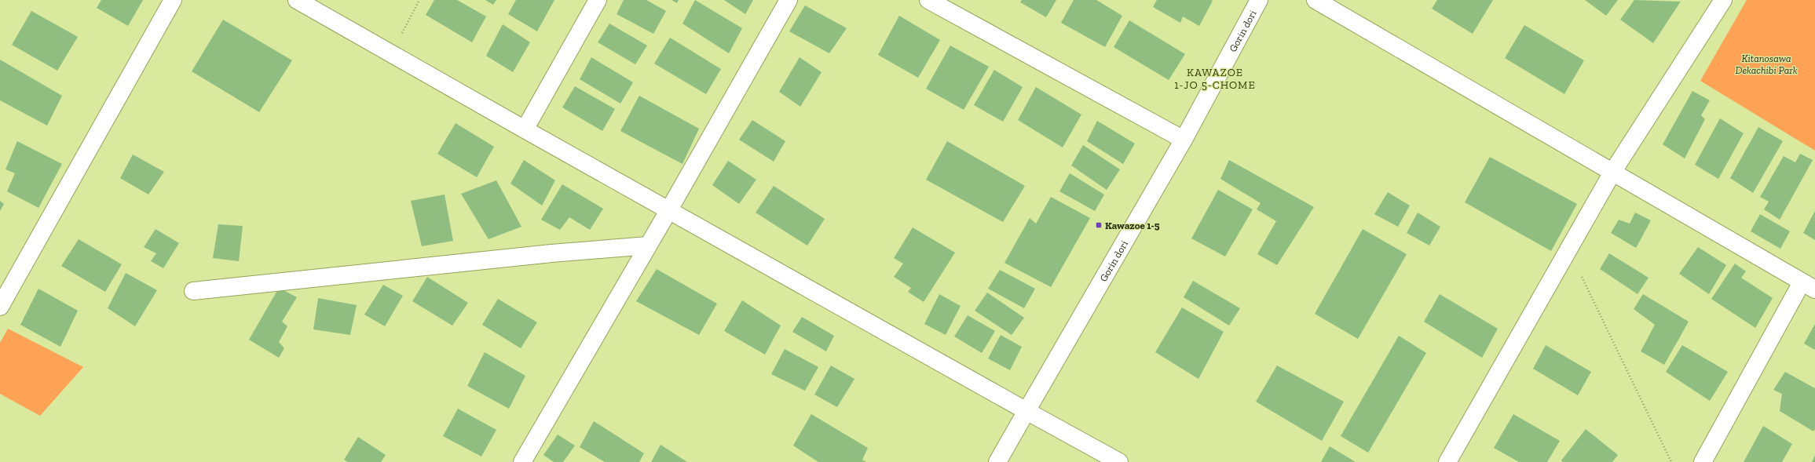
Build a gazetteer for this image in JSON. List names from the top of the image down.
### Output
{
  "streets": {
    "street": ["Gorin dori"]
  },
  "districts": ["KAWAZOE 1-JO 5-CHOME"],
  "parks": ["Kitanosawa Dekachibi Park"],
  "places": {
    "transit": ["Kawazoe 1-5"]
  }
}
